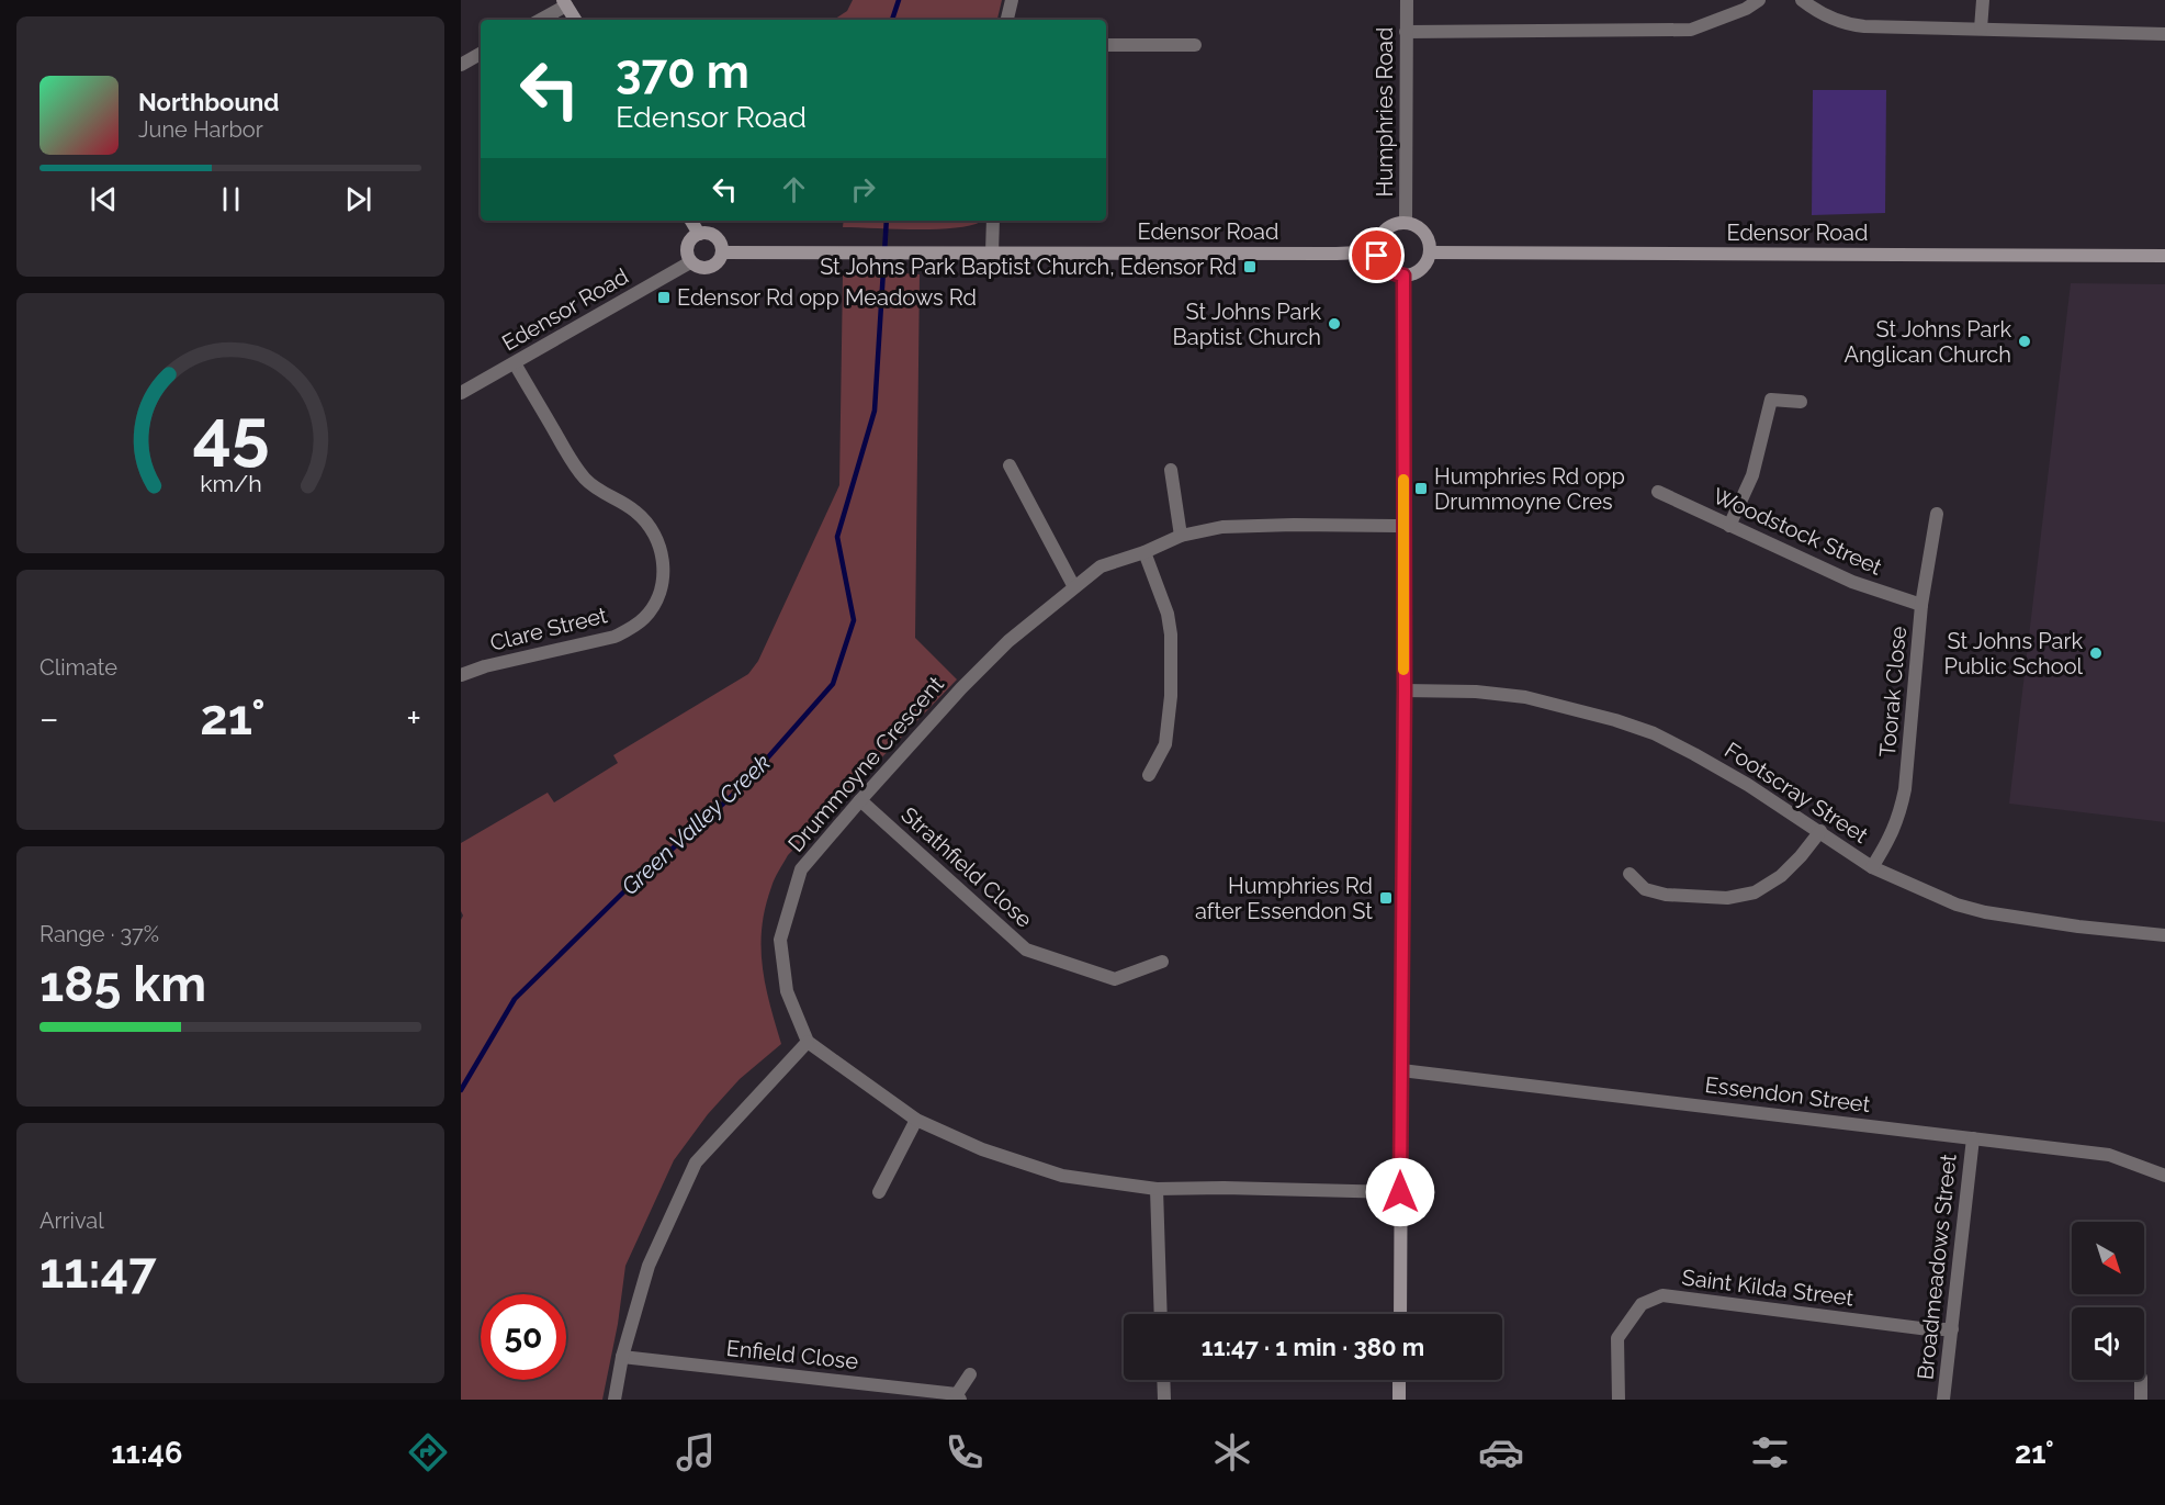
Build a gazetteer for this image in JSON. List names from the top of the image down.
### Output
{
  "streets": {
    "main road": ["Edensor Road"],
    "street": [
      "Humphries Road",
      "Woodstock Street",
      "Clare Street",
      "Toorak Close",
      "Drummoyne Crescent",
      "Footscray Street",
      "Strathfield Close",
      "Essendon Street",
      "Broadmeadows Street",
      "Saint Kilda Street",
      "Enfield Close"
    ]
  },
  "crossings": [
    ["Humphries Road", "Edensor Road"],
    ["Edensor Road", "Clare Street"],
    ["Woodstock Street", "Toorak Close"],
    ["Toorak Close", "Footscray Street"],
    ["Drummoyne Crescent", "Strathfield Close"],
    ["Essendon Street", "Broadmeadows Street"],
    ["Broadmeadows Street", "Saint Kilda Street"]
  ],
  "water": ["Green Valley Creek"],
  "places": {
    "transit": [
      "St Johns Park Baptist Church, Edensor Rd",
      "Edensor Rd opp Meadows Rd",
      "Humphries Rd opp Drummoyne Cres",
      "Humphries Rd after Essendon St"
    ],
    "other": ["St Johns Park Baptist Church", "St Johns Park Anglican Church", "St Johns Park Public School"]
  },
  "north": "bottom right",
  "page": {
    "turn": ["370 m", "Edensor Road"],
    "song": ["Northbound", "June Harbor"],
    "tile": [
      "Climate",
      ["Range · 37%", "185 km"],
      ["Arrival", "11:47"]
    ],
    "heat": ["−", "21°", "+"],
    "limit": "50",
    "trip": "11:47 · 1 min · 380 m",
    "tabs": ["11:46", "21°"],
    "gauge": ["45", "km/h"]
  }
}
